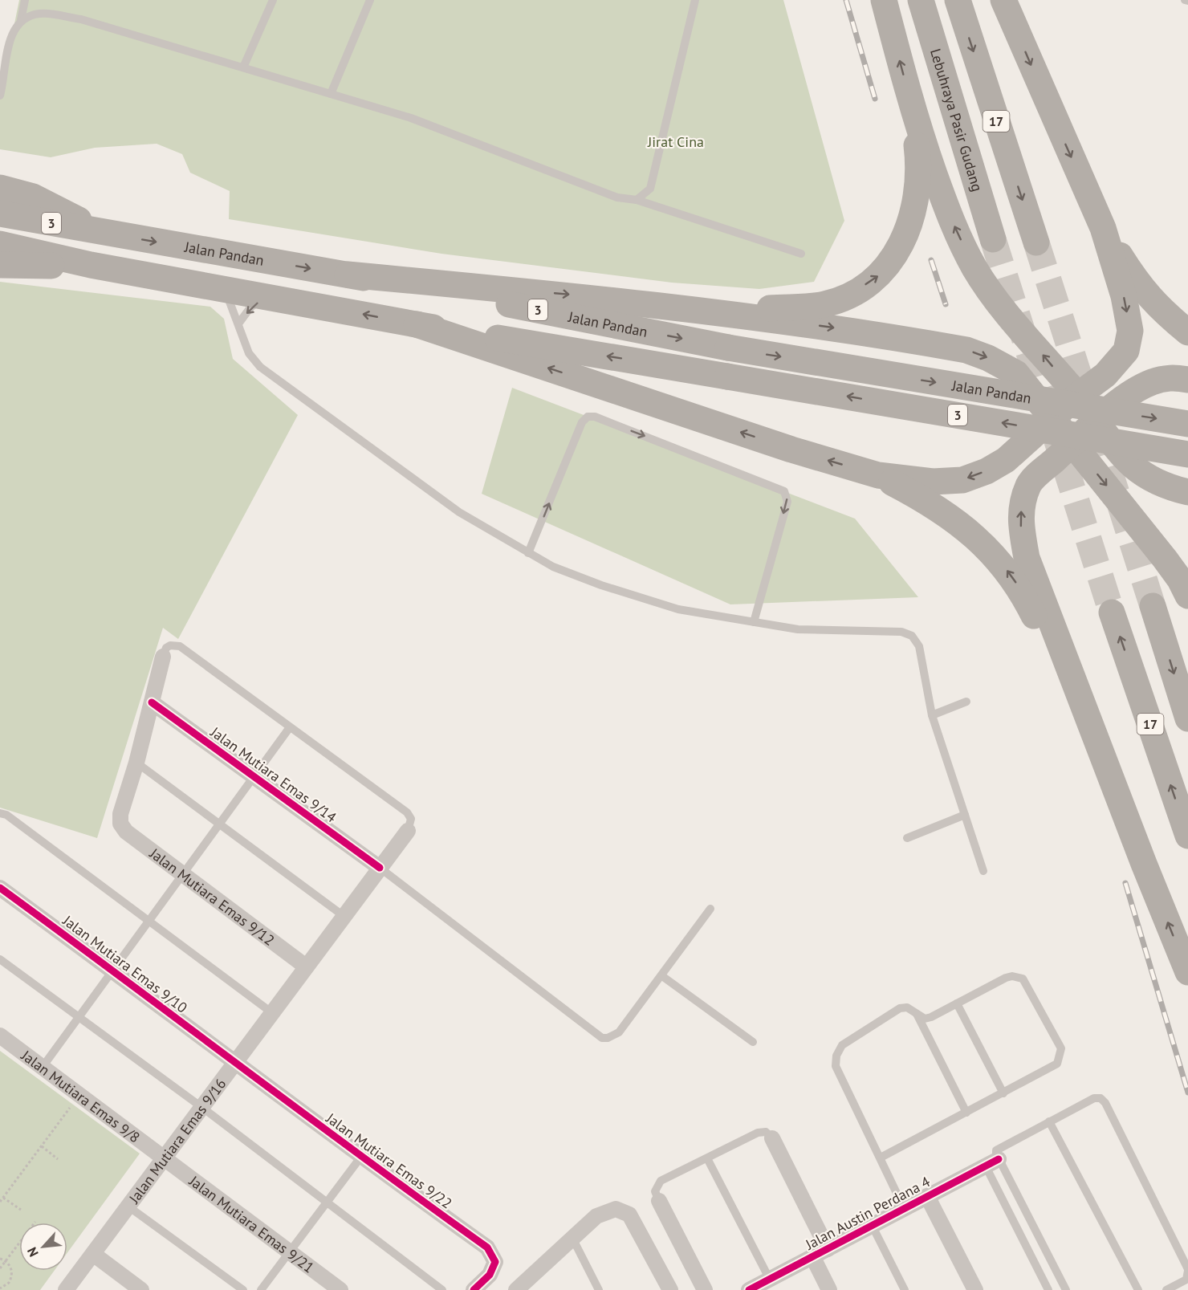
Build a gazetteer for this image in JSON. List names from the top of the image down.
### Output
{
  "streets": {
    "highway": [
      "Lebuhraya Pasir Gudang",
      "17",
      "3",
      "Jalan Pandan"
    ],
    "street": [
      "Jalan Mutiara Emas 9/14",
      "Jalan Mutiara Emas 9/12",
      "Jalan Mutiara Emas 9/10",
      "Jalan Mutiara Emas 9/8",
      "Jalan Mutiara Emas 9/16",
      "Jalan Mutiara Emas 9/22",
      "Jalan Austin Perdana 4",
      "Jalan Mutiara Emas 9/21"
    ]
  },
  "crossings": [
    ["Jalan Mutiara Emas 9/14", "Jalan Mutiara Emas 9/16"],
    ["Jalan Mutiara Emas 9/12", "Jalan Mutiara Emas 9/16"],
    ["Jalan Mutiara Emas 9/10", "Jalan Mutiara Emas 9/16"],
    ["Jalan Mutiara Emas 9/10", "Jalan Mutiara Emas 9/22"],
    ["Jalan Mutiara Emas 9/8", "Jalan Mutiara Emas 9/16"],
    ["Jalan Mutiara Emas 9/8", "Jalan Mutiara Emas 9/21"],
    ["Jalan Mutiara Emas 9/16", "Jalan Mutiara Emas 9/22"],
    ["Jalan Mutiara Emas 9/16", "Jalan Mutiara Emas 9/21"]
  ],
  "parks": ["Jirat Cina"],
  "north": "bottom left"
}
